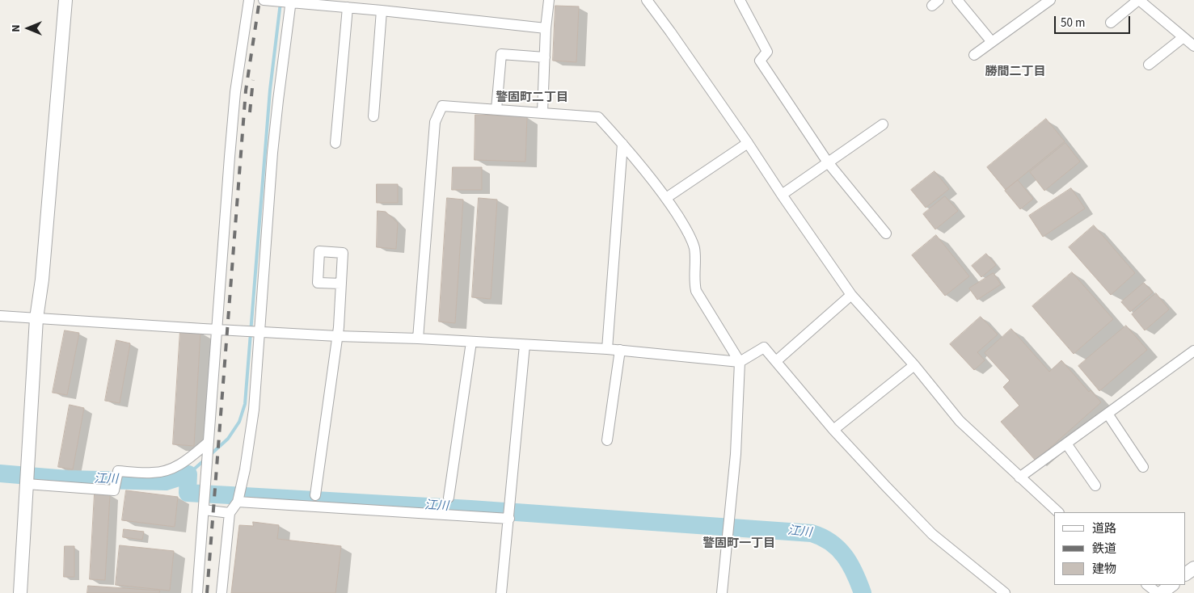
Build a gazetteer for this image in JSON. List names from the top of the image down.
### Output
{
  "districts": ["勝間二丁目", "警固町二丁目", "警固町一丁目"],
  "water": ["江川"],
  "legend": ["道路", "鉄道", "建物"],
  "scale_bar": "50 m",
  "north": "left"
}
